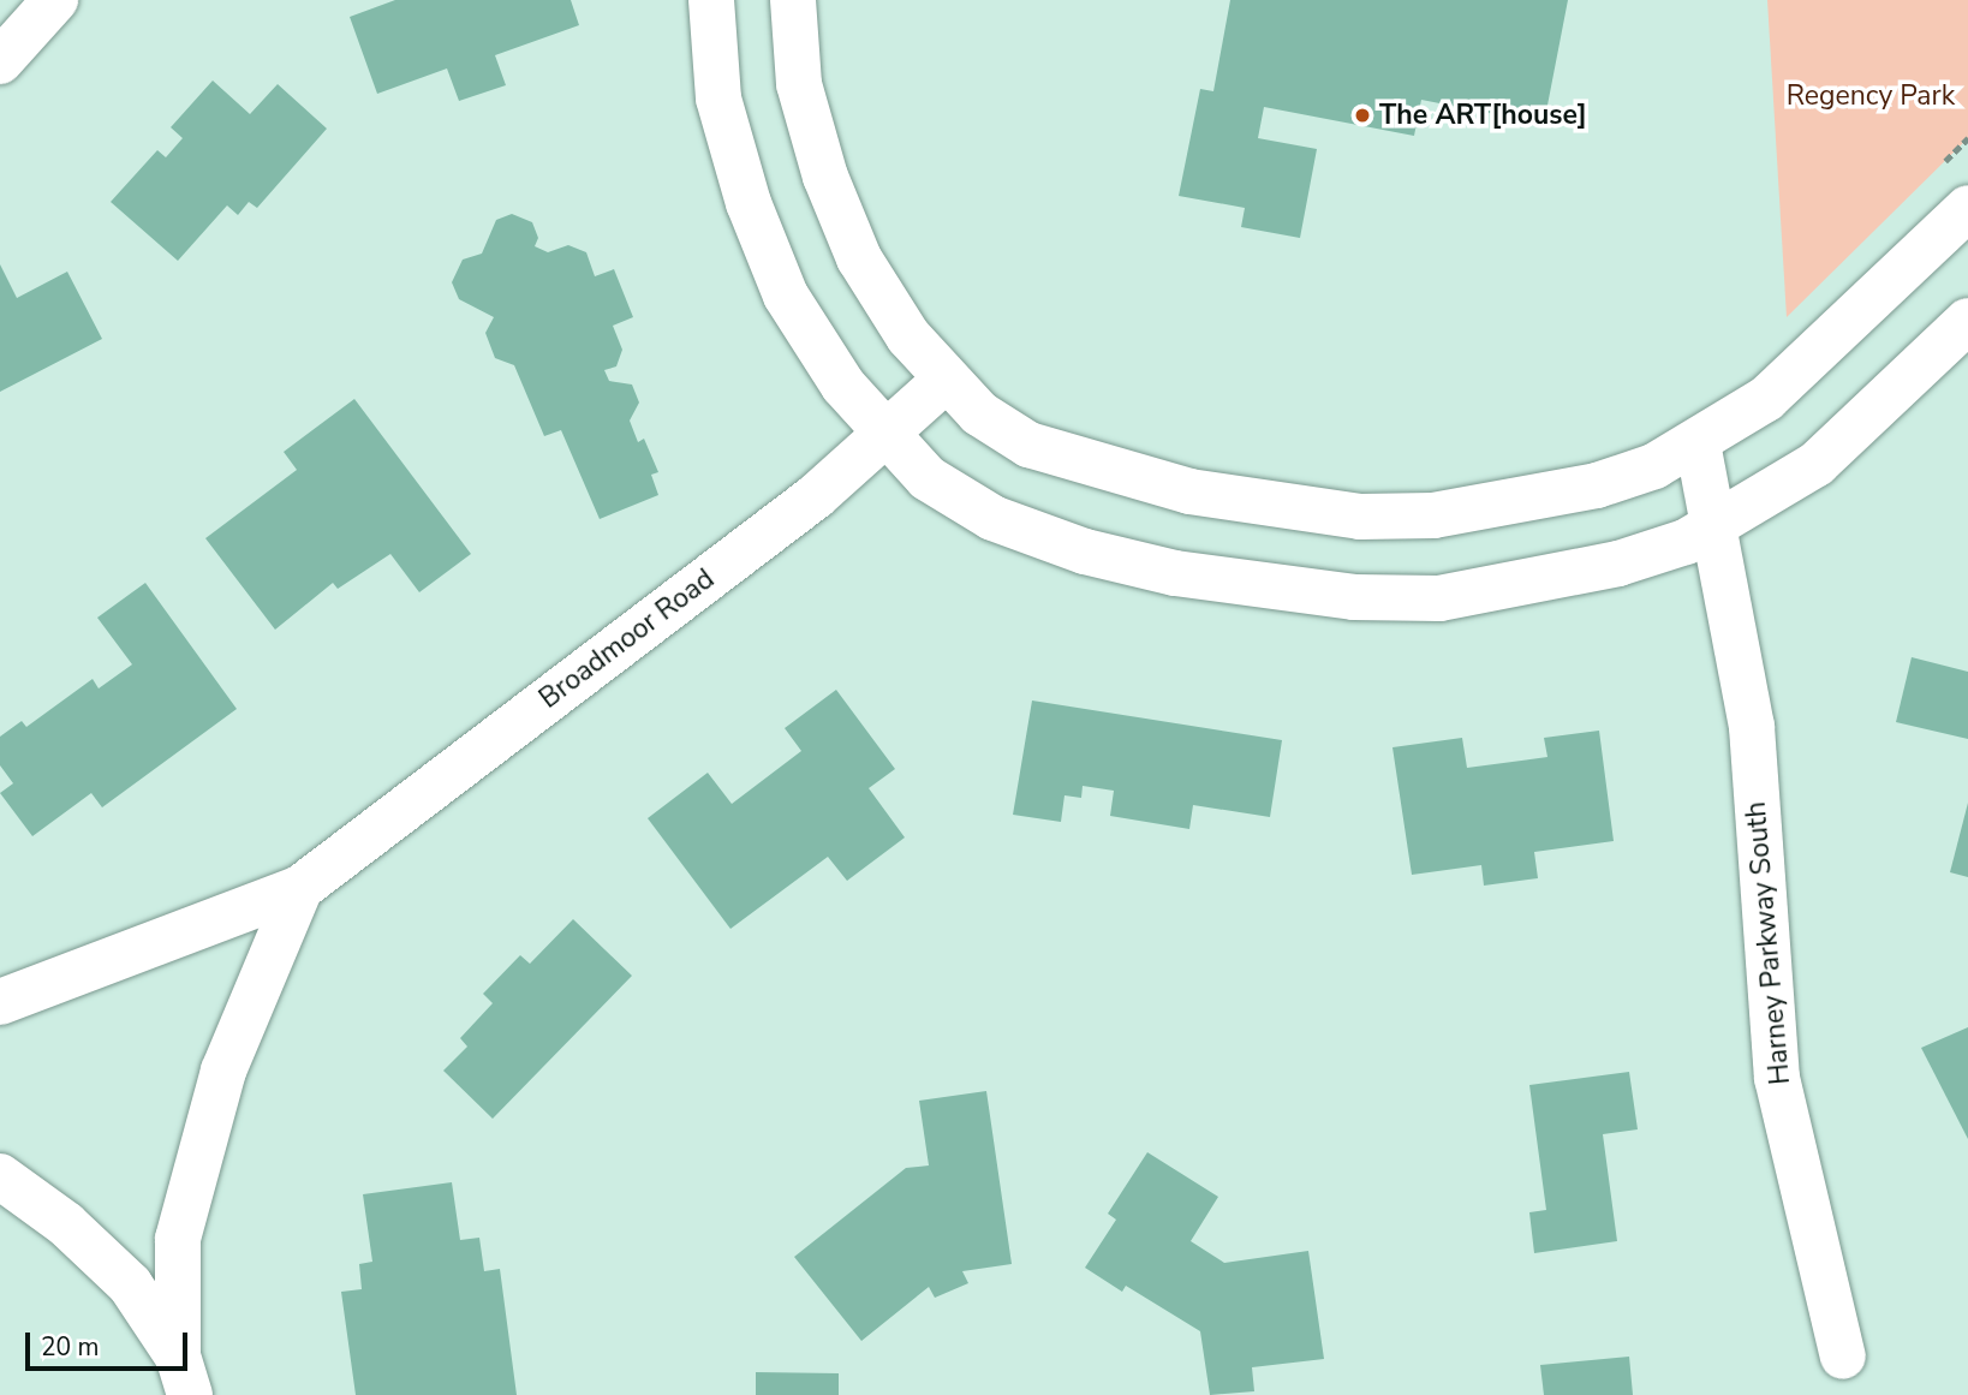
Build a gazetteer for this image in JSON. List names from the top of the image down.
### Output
{
  "streets": {
    "street": ["Broadmoor Road", "Harney Parkway South"]
  },
  "parks": ["Regency Park"],
  "places": ["The ART[house]"],
  "scale_bar": "20 m"
}
